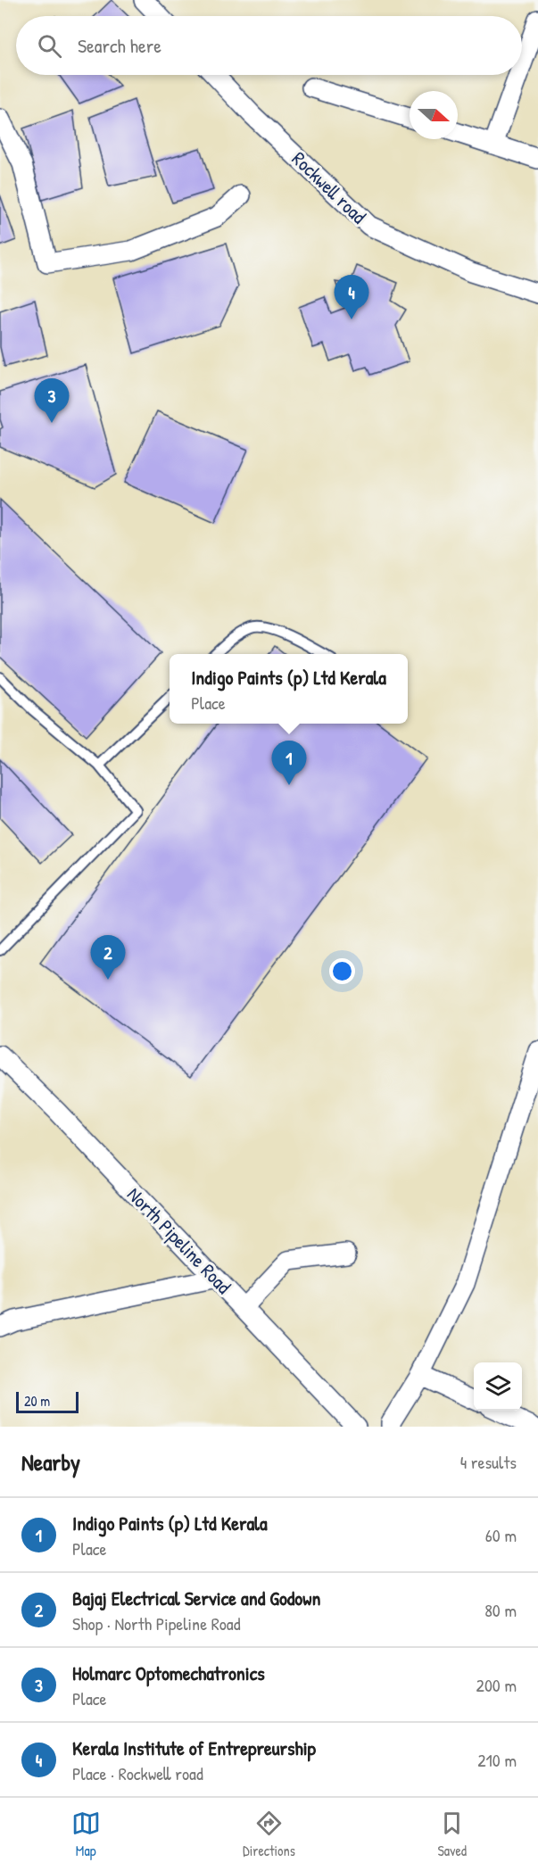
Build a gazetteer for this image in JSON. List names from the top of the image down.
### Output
{
  "streets": {
    "street": ["Rockwell road", "North Pipeline Road"]
  },
  "scale_bar": "20 m",
  "north": "right",
  "page": {
    "search": "Search here",
    "pins": [
      "4",
      "3",
      "1",
      "2"
    ],
    "popup": ["Indigo Paints (p) Ltd Kerala", "Place"],
    "scale": "20 m",
    "heading": ["Nearby", "4 results"],
    "list": [
      {
        "mark": "1",
        "name": "Indigo Paints (p) Ltd Kerala",
        "note": "Place",
        "value": "60 m"
      },
      {
        "mark": "2",
        "name": "Bajaj Electrical Service and Godown",
        "note": "Shop · North Pipeline Road",
        "value": "80 m"
      },
      {
        "mark": "3",
        "name": "Holmarc Optomechatronics",
        "note": "Place",
        "value": "200 m"
      },
      {
        "mark": "4",
        "name": "Kerala Institute of Entrepreurship",
        "note": "Place · Rockwell road",
        "value": "210 m"
      }
    ],
    "nav": ["Map", "Directions", "Saved"]
  }
}
